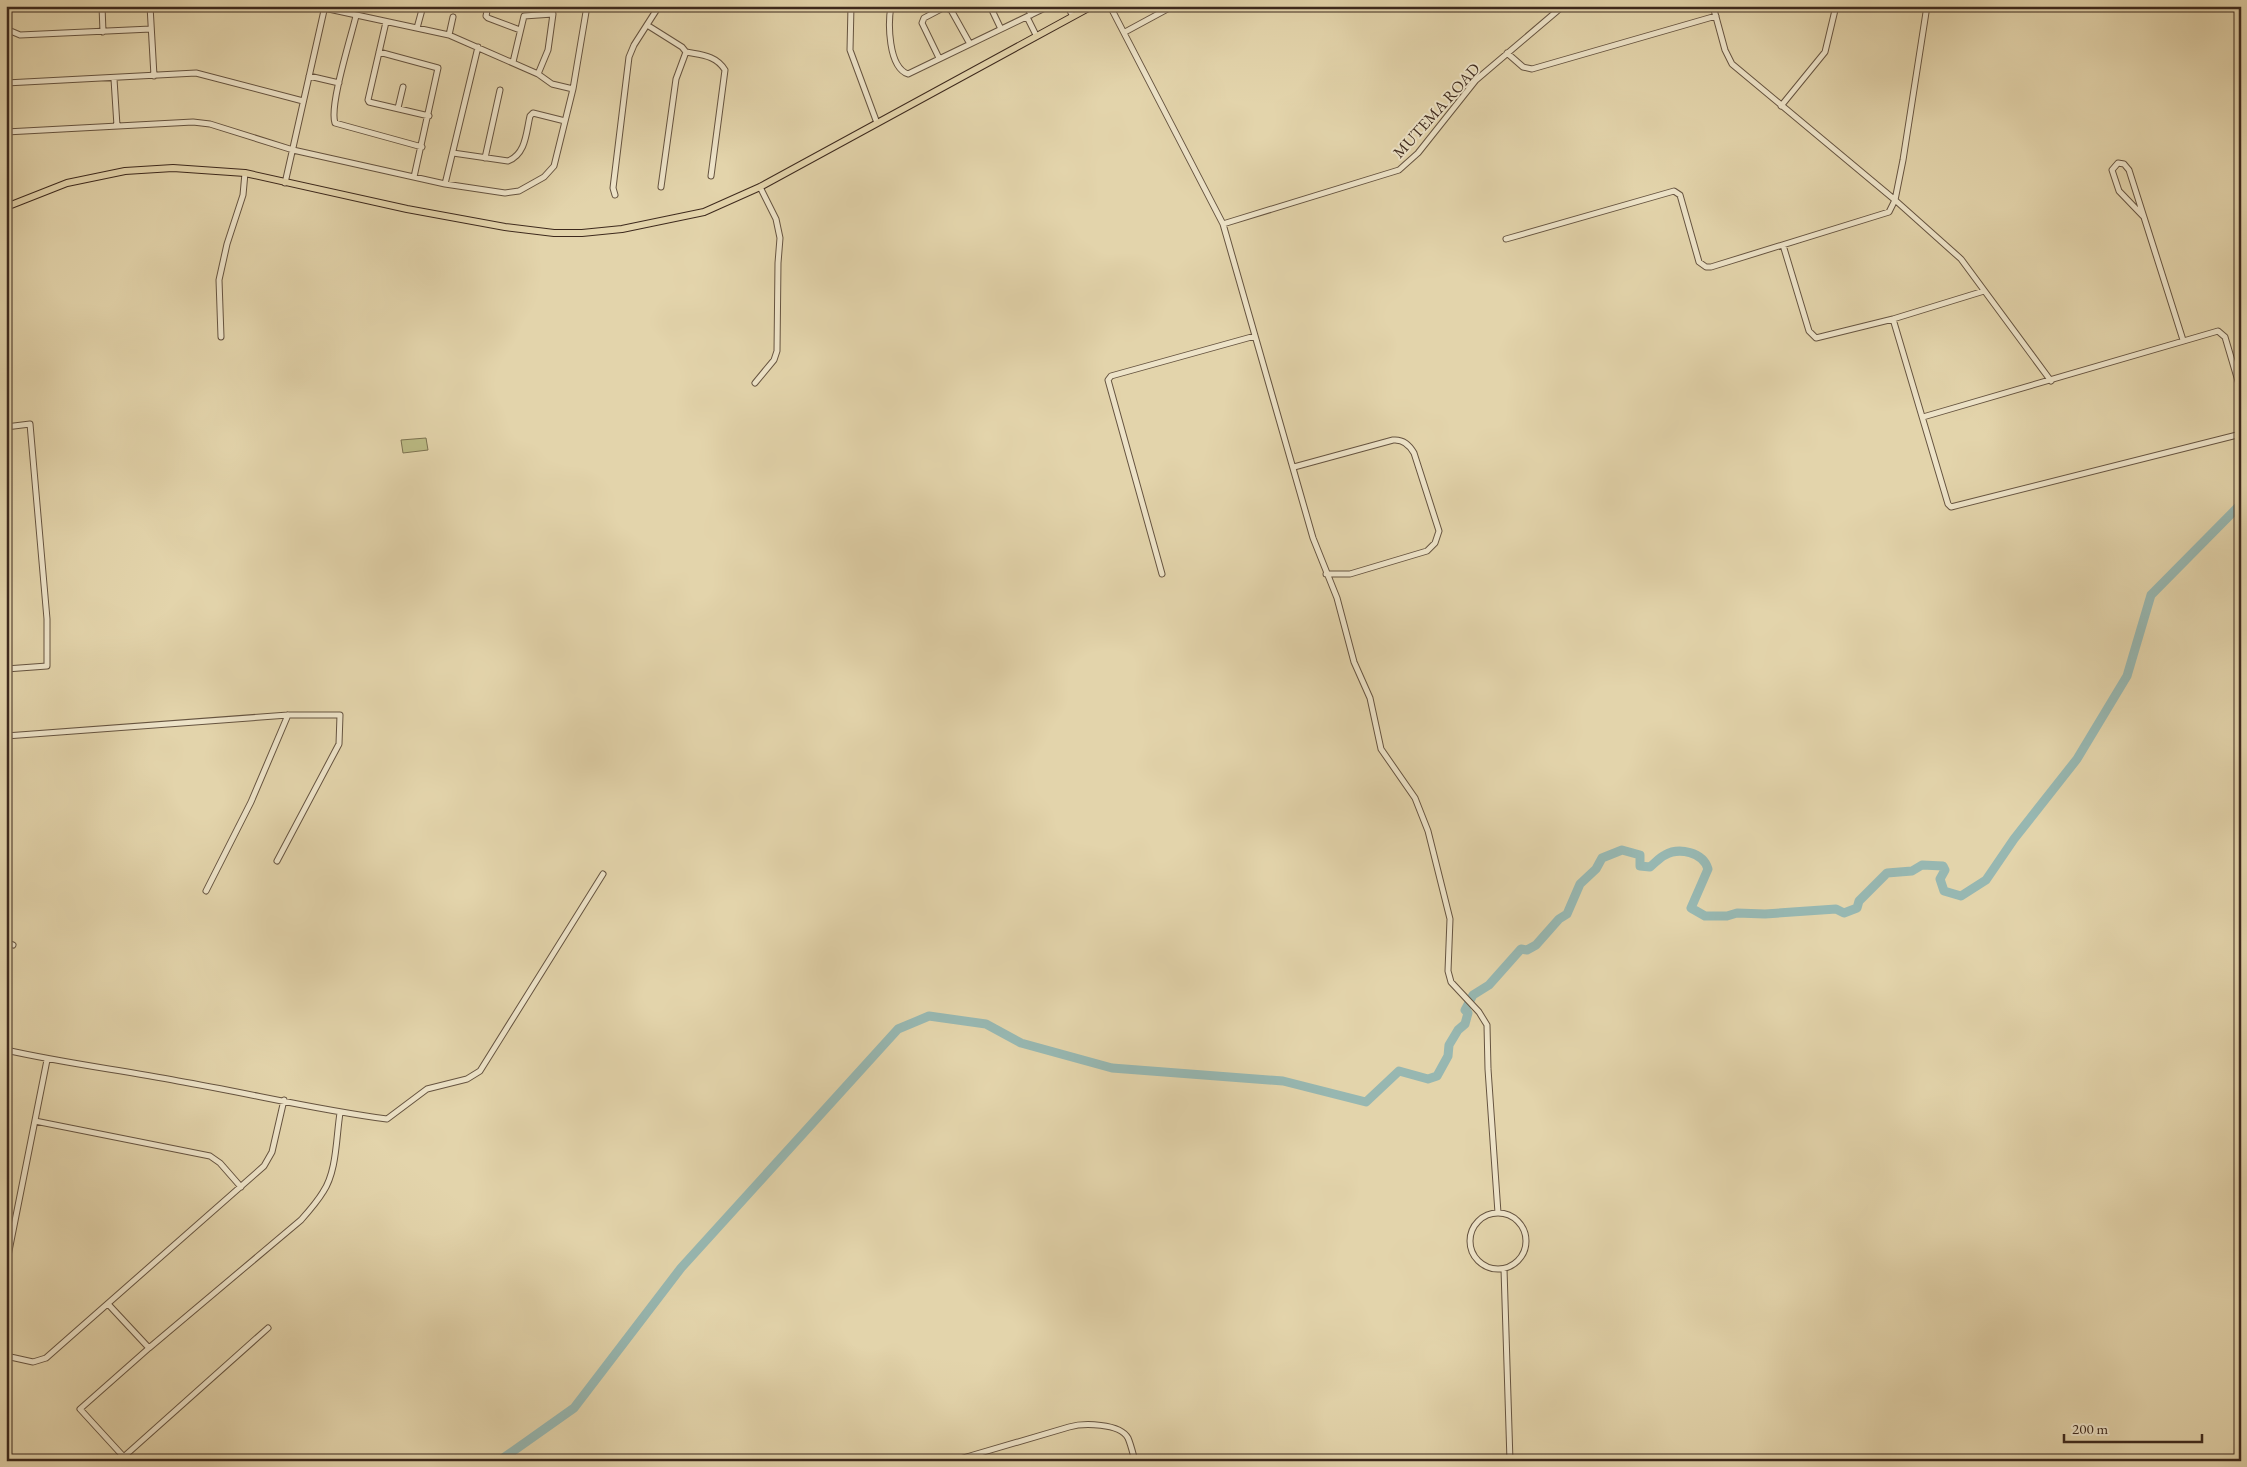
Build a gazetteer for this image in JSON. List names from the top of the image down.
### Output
{
  "streets": {
    "street": ["MUTEMA ROAD"]
  },
  "scale_bar": "200 m"
}
